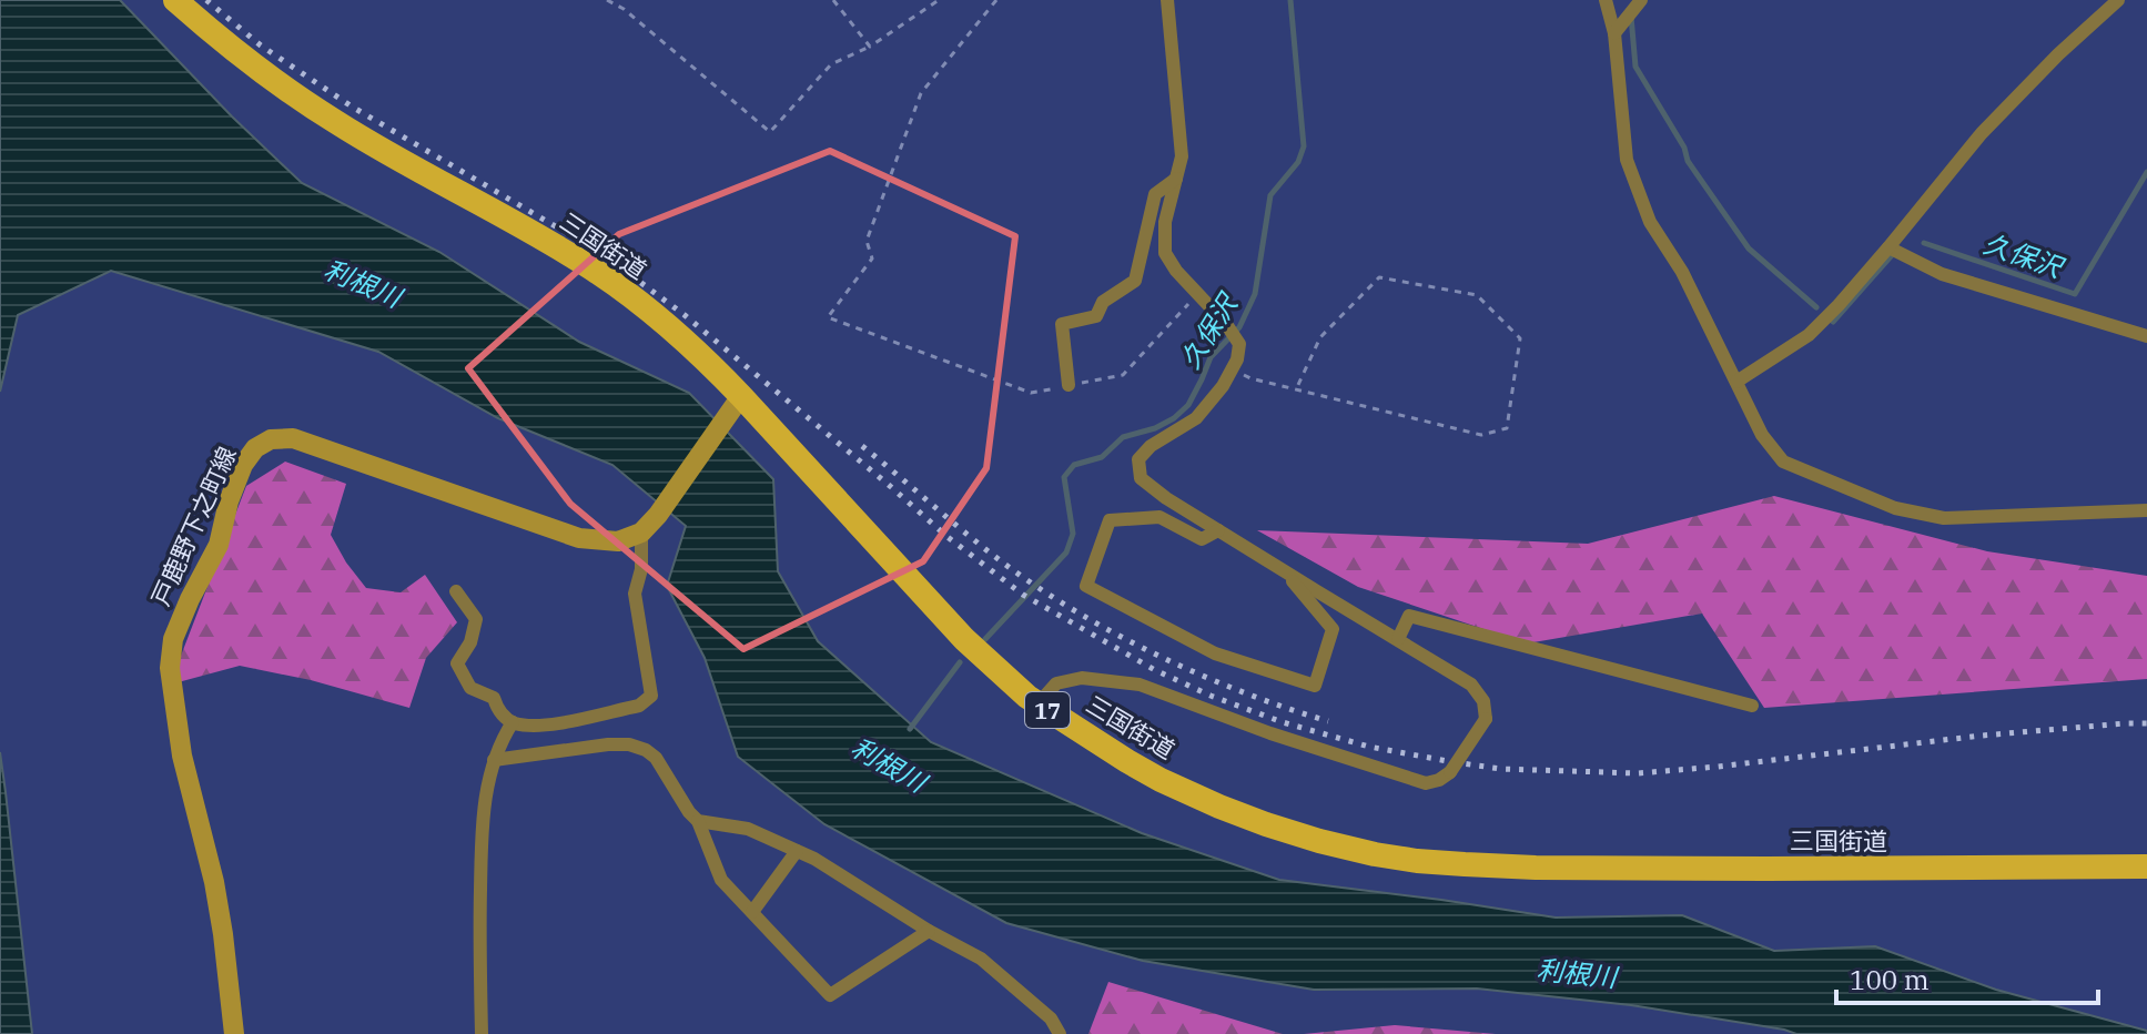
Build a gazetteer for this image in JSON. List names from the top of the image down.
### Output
{
  "streets": {
    "highway": ["三国街道", "17"],
    "main road": ["戸鹿野下之町線"]
  },
  "water": ["久保沢", "利根川"],
  "scale_bar": "100 m"
}
